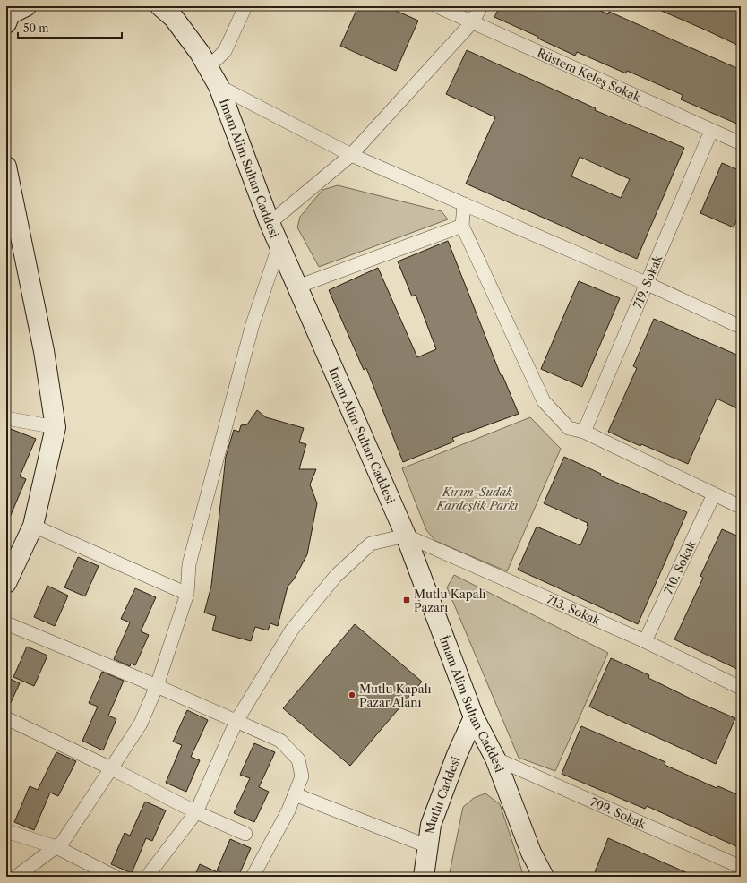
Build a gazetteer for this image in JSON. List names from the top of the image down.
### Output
{
  "streets": {
    "street": [
      "Rüstem Keleş Sokak",
      "İmam Alim Sultan Caddesi",
      "719. Sokak",
      "710. Sokak",
      "713. Sokak",
      "Mutlu Caddesi",
      "709. Sokak"
    ]
  },
  "crossings": [
    ["Rüstem Keleş Sokak", "719. Sokak"],
    ["İmam Alim Sultan Caddesi", "713. Sokak"],
    ["İmam Alim Sultan Caddesi", "Mutlu Caddesi"],
    ["İmam Alim Sultan Caddesi", "709. Sokak"],
    ["710. Sokak", "713. Sokak"]
  ],
  "parks": ["Kırım-Sudak Kardeşlik Parkı"],
  "places": {
    "transit": ["Mutlu Kapalı Pazarı"],
    "other": ["Mutlu Kapalı Pazar Alanı"]
  },
  "scale_bar": "50 m"
}
